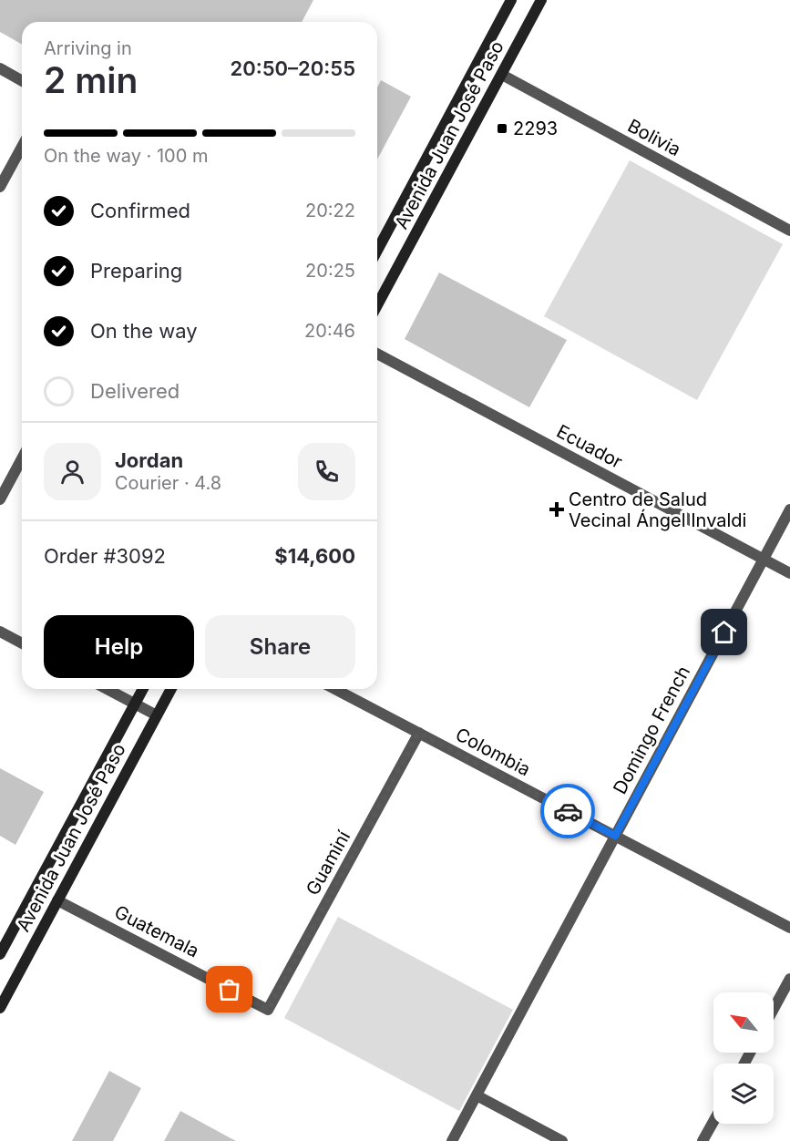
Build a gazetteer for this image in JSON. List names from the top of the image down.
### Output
{
  "streets": {
    "main road": ["Avenida Juan José Paso"],
    "street": [
      "Bolivia",
      "Ecuador",
      "Domingo French",
      "Colombia",
      "Guaminí",
      "Guatemala"
    ]
  },
  "crossings": [
    ["Avenida Juan José Paso", "Bolivia"],
    ["Avenida Juan José Paso", "Guatemala"],
    ["Ecuador", "Domingo French"],
    ["Domingo French", "Colombia"],
    ["Colombia", "Guaminí"],
    ["Guaminí", "Guatemala"]
  ],
  "places": {
    "transit": ["2293"],
    "health": ["Centro de Salud Vecinal Ángel Invaldi"]
  },
  "north": "top left",
  "page": {
    "heading": ["2 min", "Arriving in", "20:50–20:55"],
    "panel": [
      "Jordan",
      "Courier · 4.8",
      "Order #3092",
      "$14,600"
    ],
    "bar": "On the way · 100 m",
    "list": [
      ["Confirmed", "20:22"],
      ["Preparing", "20:25"],
      ["On the way", "20:46"],
      "Delivered"
    ],
    "buttons": ["Help", "Share"]
  }
}
